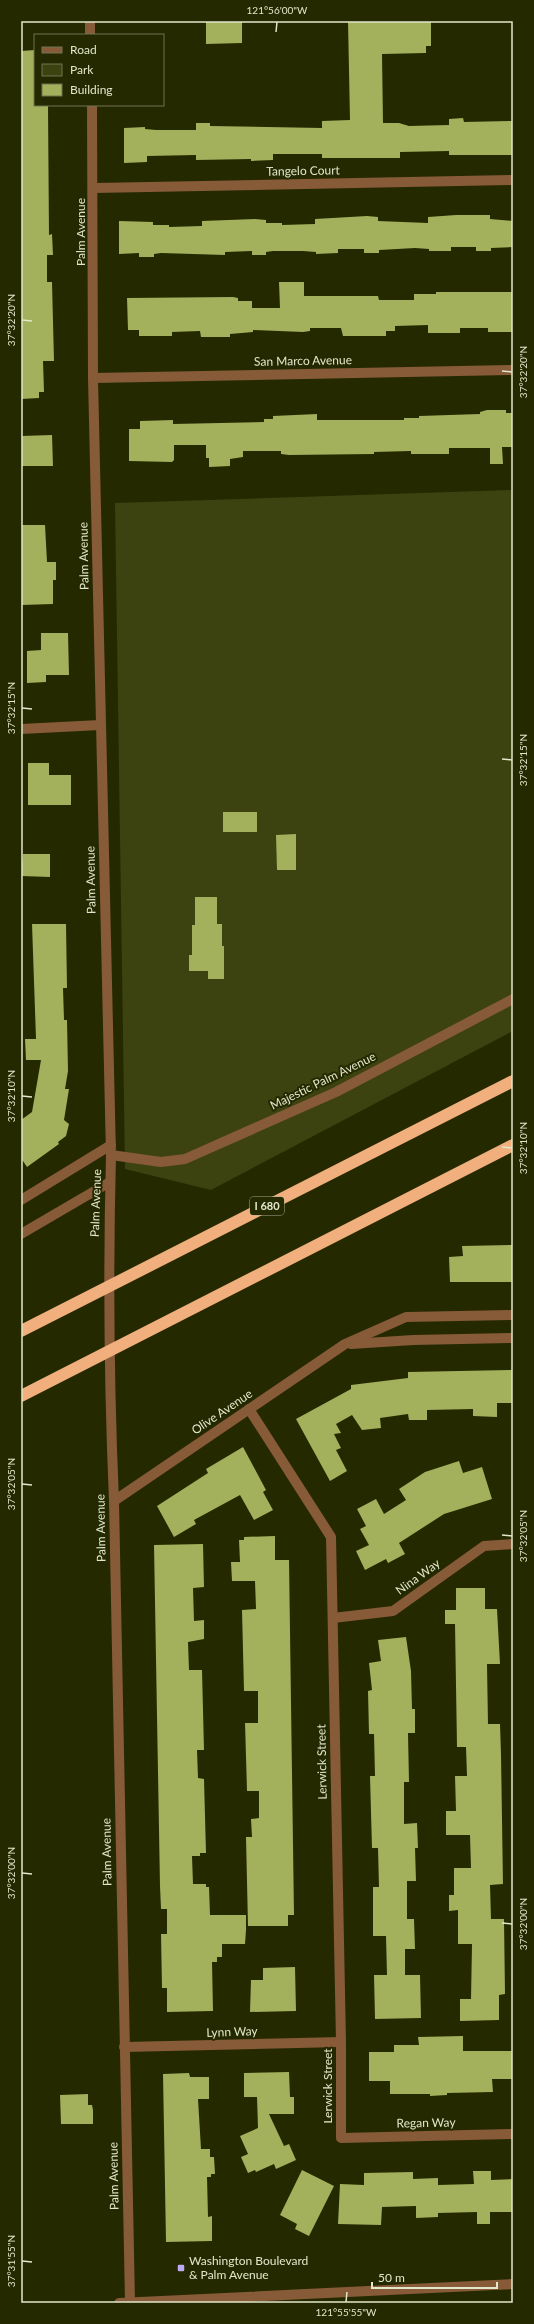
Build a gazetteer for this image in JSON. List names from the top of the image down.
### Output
{
  "streets": {
    "highway": ["I 680"],
    "street": [
      "Tangelo Court",
      "Palm Avenue",
      "San Marco Avenue",
      "Majestic Palm Avenue",
      "Olive Avenue",
      "Nina Way",
      "Lerwick Street",
      "Lynn Way",
      "Regan Way"
    ]
  },
  "crossings": [
    ["Tangelo Court", "Palm Avenue"],
    ["Palm Avenue", "San Marco Avenue"],
    ["Palm Avenue", "Majestic Palm Avenue"],
    ["Palm Avenue", "Olive Avenue"],
    ["Palm Avenue", "Lynn Way"],
    ["Olive Avenue", "Lerwick Street"],
    ["Nina Way", "Lerwick Street"],
    ["Lerwick Street", "Lynn Way"],
    ["Lerwick Street", "Regan Way"]
  ],
  "places": {
    "transit": ["Washington Boulevard & Palm Avenue"]
  },
  "legend": ["Road", "Park", "Building"],
  "scale_bar": "50 m",
  "coordinates": [
    "121°56'00\"W",
    "37°32'20\"N",
    "37°32'15\"N",
    "37°32'10\"N",
    "37°32'05\"N",
    "37°32'00\"N",
    "37°31'55\"N",
    "121°55'55\"W"
  ]
}
